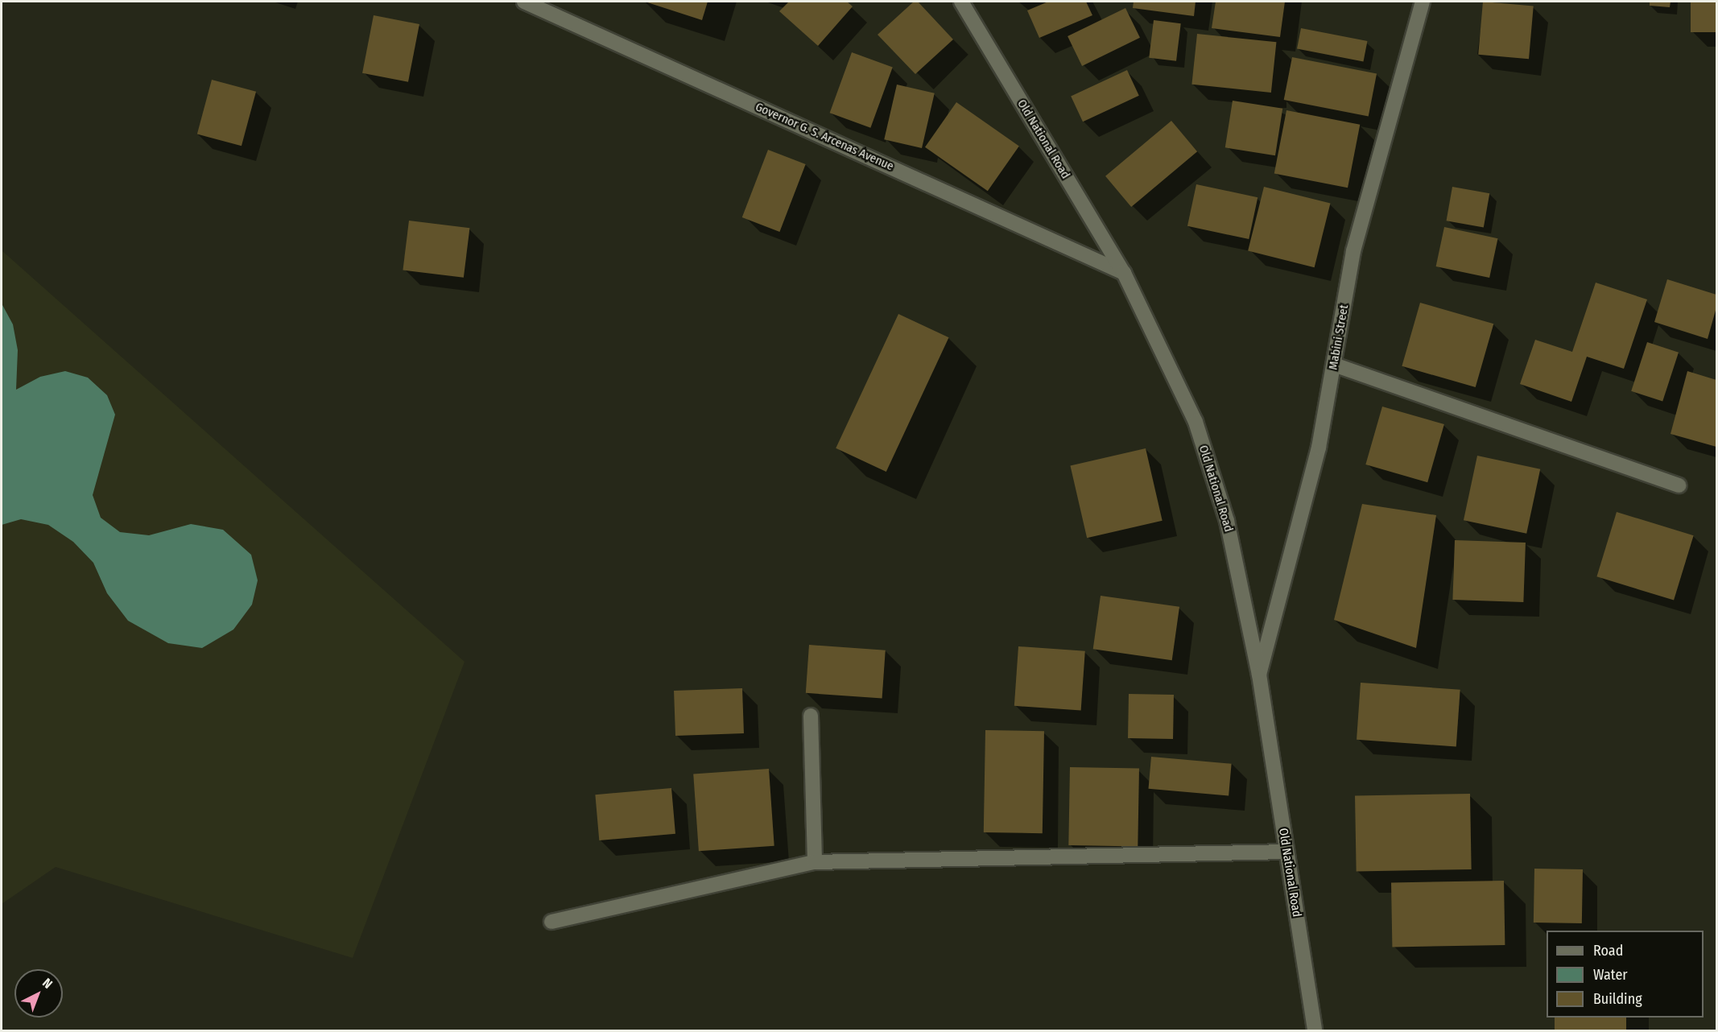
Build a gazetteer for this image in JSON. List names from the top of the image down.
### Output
{
  "streets": {
    "street": ["Governor G. S. Arcenas Avenue", "Old National Road", "Mabini Street"]
  },
  "crossings": [
    ["Governor G. S. Arcenas Avenue", "Old National Road"],
    ["Old National Road", "Mabini Street"]
  ],
  "legend": ["Road", "Water", "Building"],
  "north": "top right"
}
